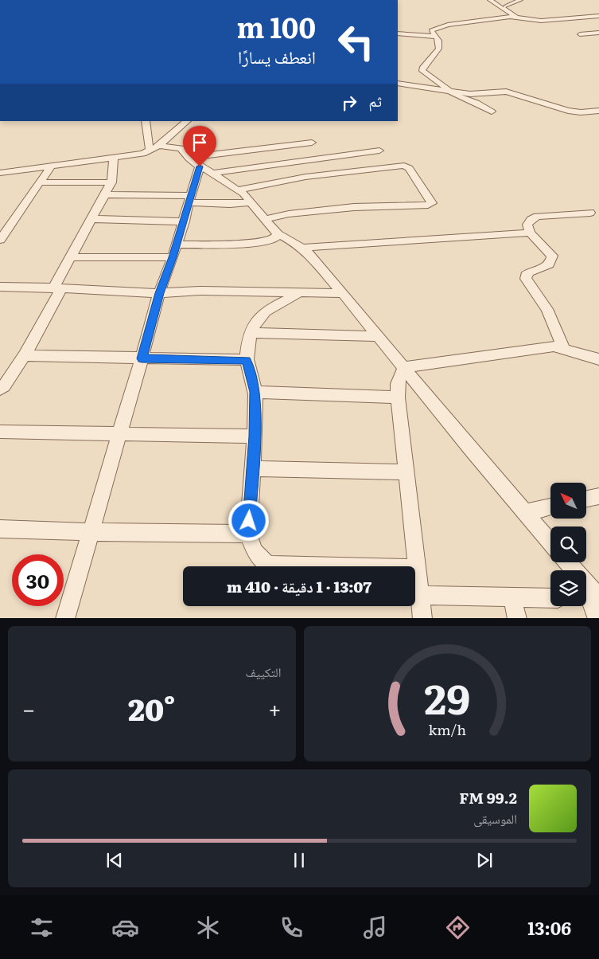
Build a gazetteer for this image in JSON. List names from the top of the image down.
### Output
{
  "north": "top left",
  "page": {
    "turn": ["100 m", "انعطف يسارًا"],
    "then": "ثم",
    "limit": "30",
    "trip": "13:07 · 1 دقيقة · 410 m",
    "tile": "التكييف",
    "heat": ["−", "20°", "+"],
    "song": ["99.2 FM", "الموسيقى"],
    "tabs": "13:06",
    "gauge": ["29", "km/h"]
  }
}
